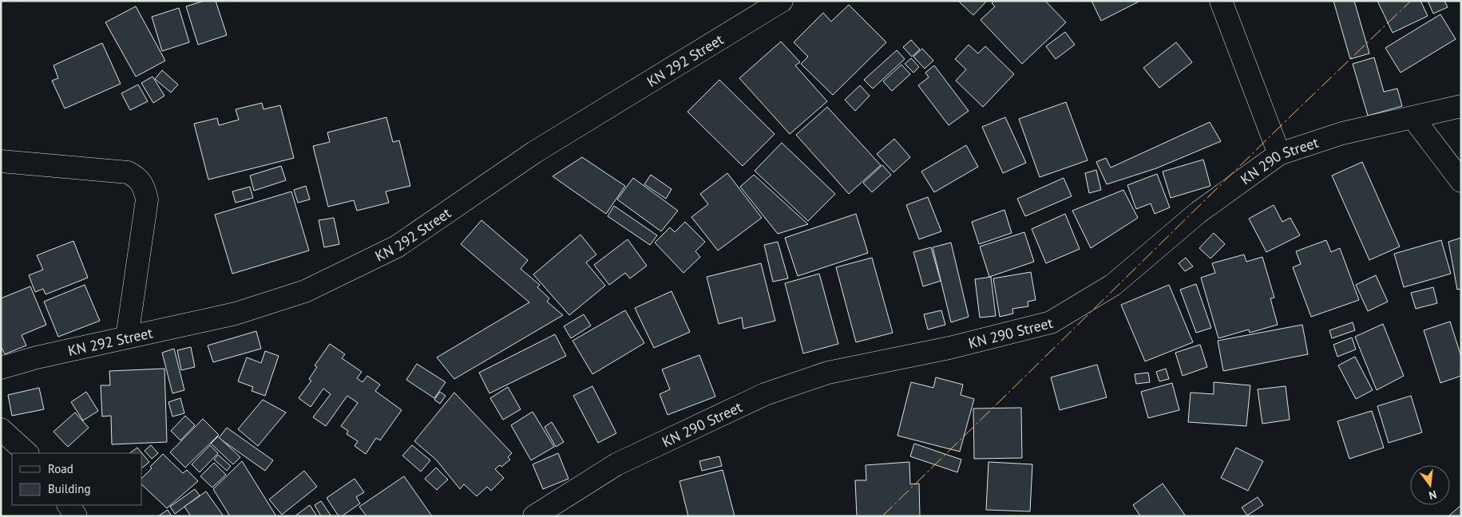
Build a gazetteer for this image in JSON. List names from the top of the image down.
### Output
{
  "streets": {
    "street": ["KN 292 Street", "KN 290 Street"]
  },
  "legend": ["Road", "Building"],
  "north": "bottom"
}
